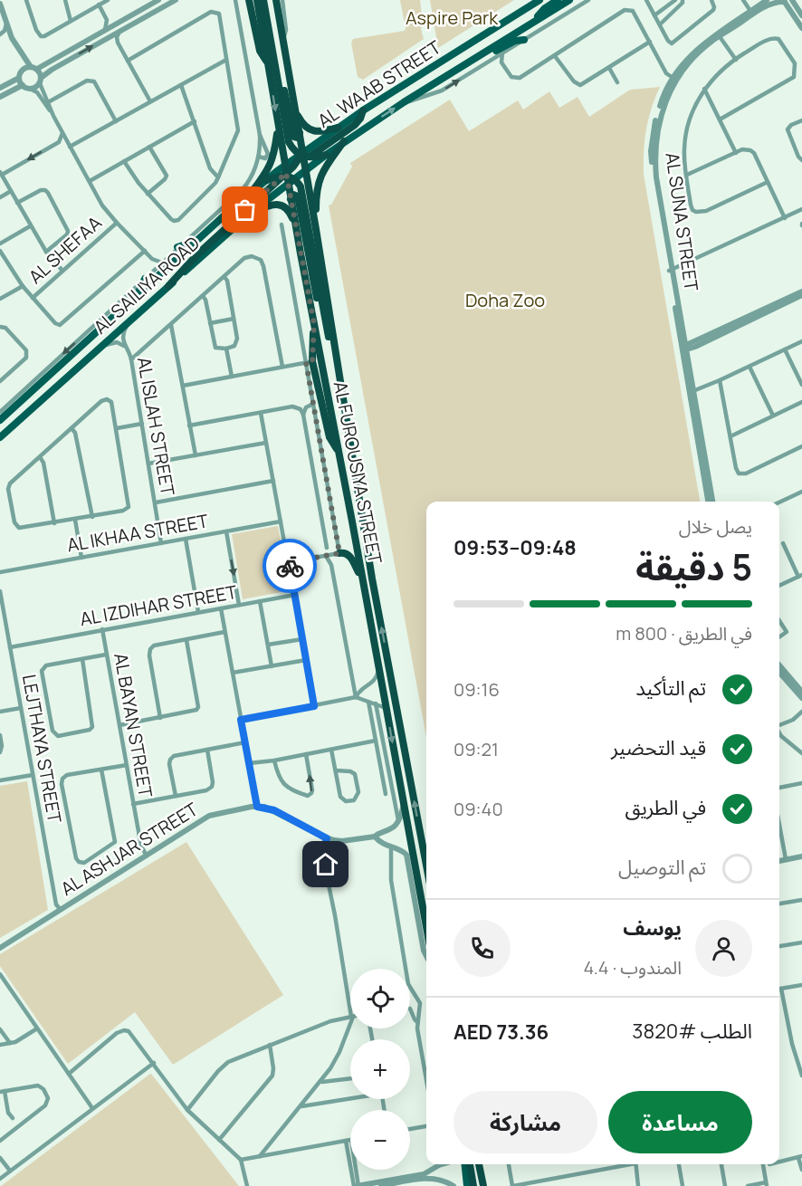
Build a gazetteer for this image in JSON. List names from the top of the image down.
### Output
{
  "streets": {
    "highway": ["AL FUROUSIYA STREET"],
    "main road": ["AL WAAB STREET", "AL SAILIYA ROAD"],
    "street": [
      "AL SUNA STREET",
      "AL SHEFAA",
      "AL ISLAH STREET",
      "AL IKHAA STREET",
      "AL IZDIHAR STREET",
      "AL BAYAN STREET",
      "LEJTHAYA STREET",
      "AL ASHJAR STREET"
    ]
  },
  "crossings": [
    ["AL WAAB STREET", "AL SAILIYA ROAD"],
    ["AL WAAB STREET", "AL FUROUSIYA STREET"],
    ["AL SAILIYA ROAD", "AL ISLAH STREET"],
    ["AL SAILIYA ROAD", "AL FUROUSIYA STREET"],
    ["AL ISLAH STREET", "AL IKHAA STREET"],
    ["AL IZDIHAR STREET", "AL BAYAN STREET"],
    ["AL IZDIHAR STREET", "LEJTHAYA STREET"],
    ["AL BAYAN STREET", "AL ASHJAR STREET"],
    ["LEJTHAYA STREET", "AL ASHJAR STREET"]
  ],
  "parks": ["Aspire Park", "Doha Zoo"],
  "page": {
    "heading": ["5 دقيقة", "يصل خلال", "09:48–09:53"],
    "panel": [
      "يوسف",
      "المندوب · 4.4",
      "الطلب #3820",
      "AED 73.36"
    ],
    "bar": "في الطريق · 800 m",
    "list": [
      ["تم التأكيد", "09:16"],
      ["قيد التحضير", "09:21"],
      ["في الطريق", "09:40"],
      "تم التوصيل"
    ],
    "map_buttons": ["+", "−"],
    "buttons": ["مساعدة", "مشاركة"]
  }
}
